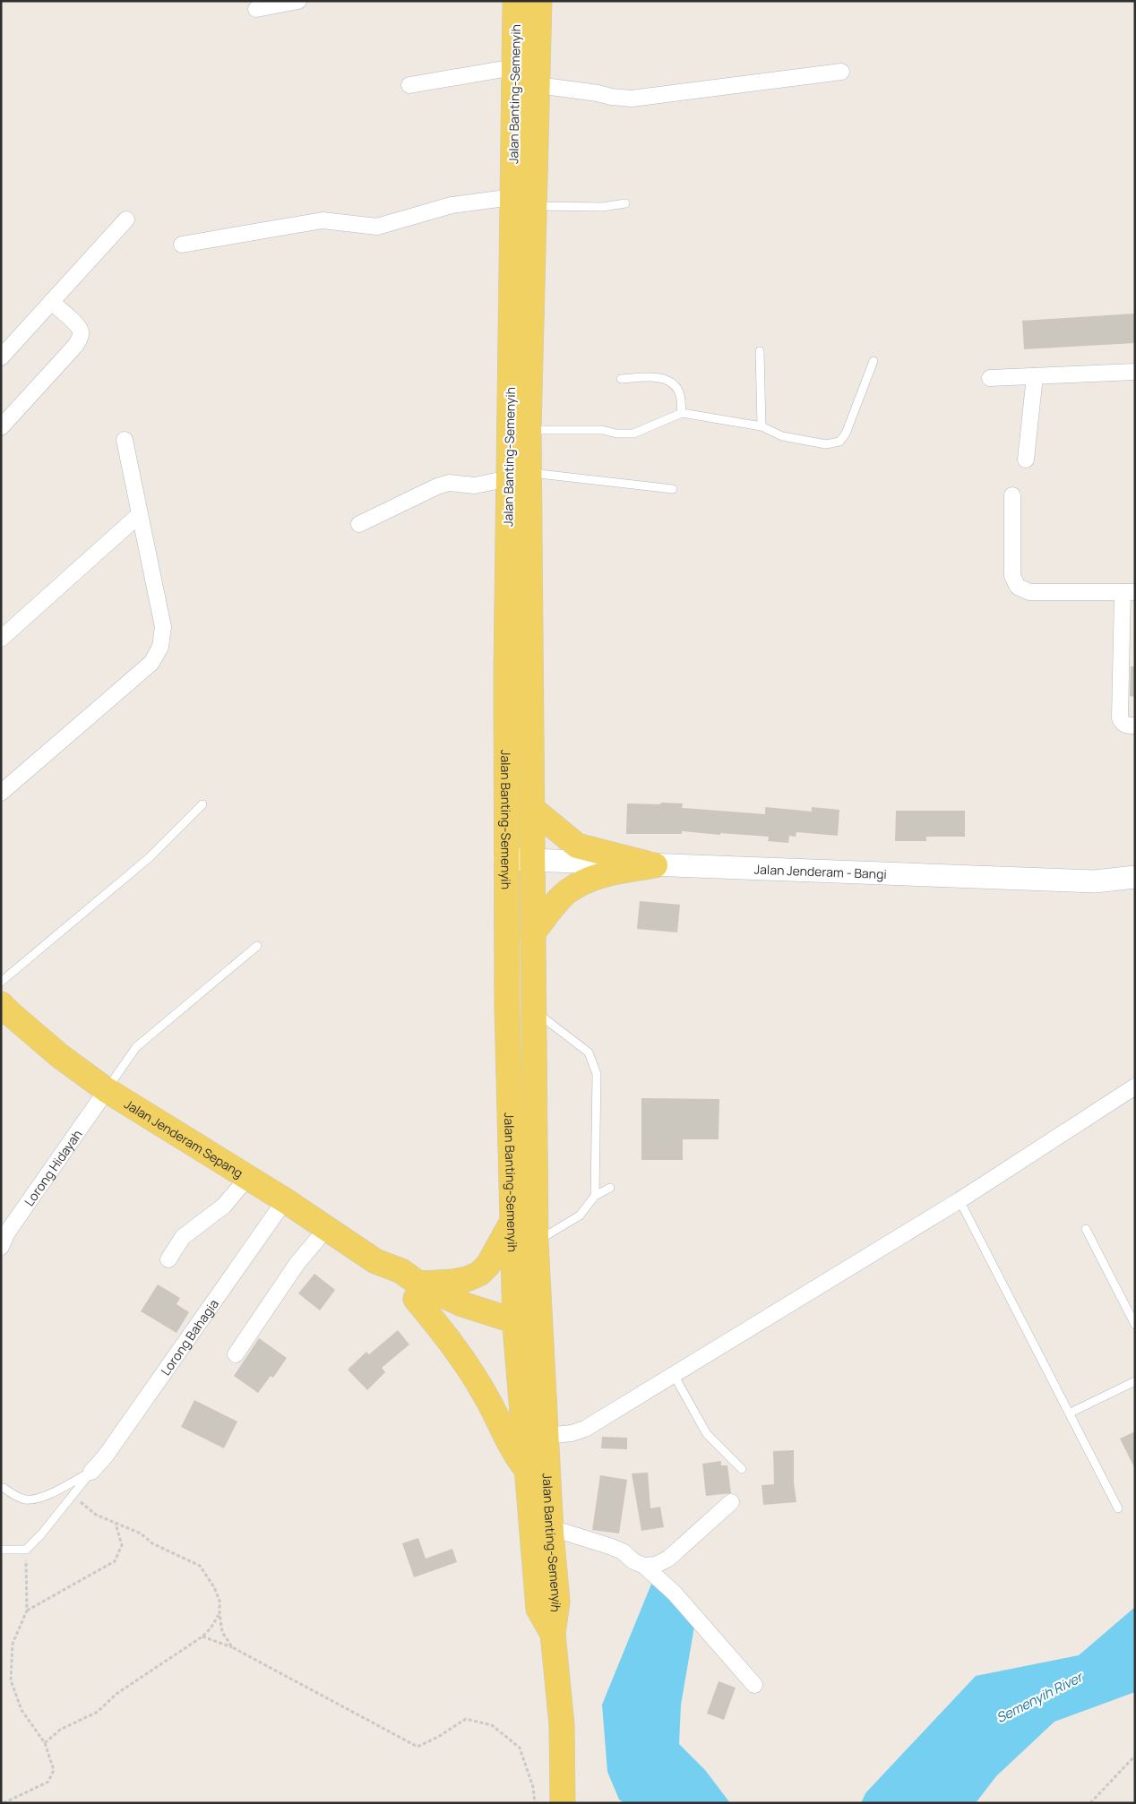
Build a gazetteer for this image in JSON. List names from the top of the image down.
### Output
{
  "streets": {
    "main road": ["Jalan Banting-Semenyih", "Jalan Jenderam - Bangi", "Jalan Jenderam Sepang"],
    "street": ["Lorong Hidayah", "Lorong Bahagia"]
  },
  "crossings": [
    ["Jalan Banting-Semenyih", "Jalan Jenderam - Bangi"],
    ["Jalan Jenderam Sepang", "Lorong Hidayah"],
    ["Jalan Jenderam Sepang", "Lorong Bahagia"]
  ],
  "water": ["Semenyih River"]
}
